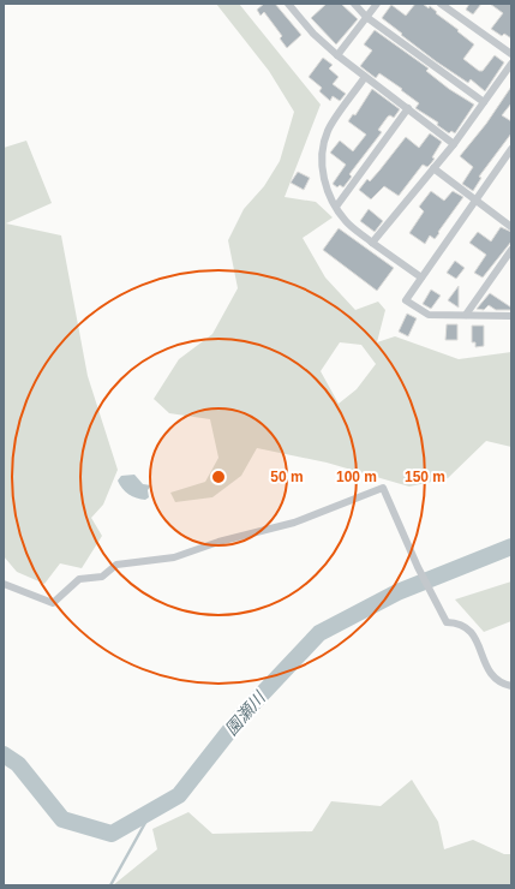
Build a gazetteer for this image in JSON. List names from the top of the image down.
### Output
{
  "water": ["園瀬川"],
  "rings": ["50 m", "100 m", "150 m"]
}
